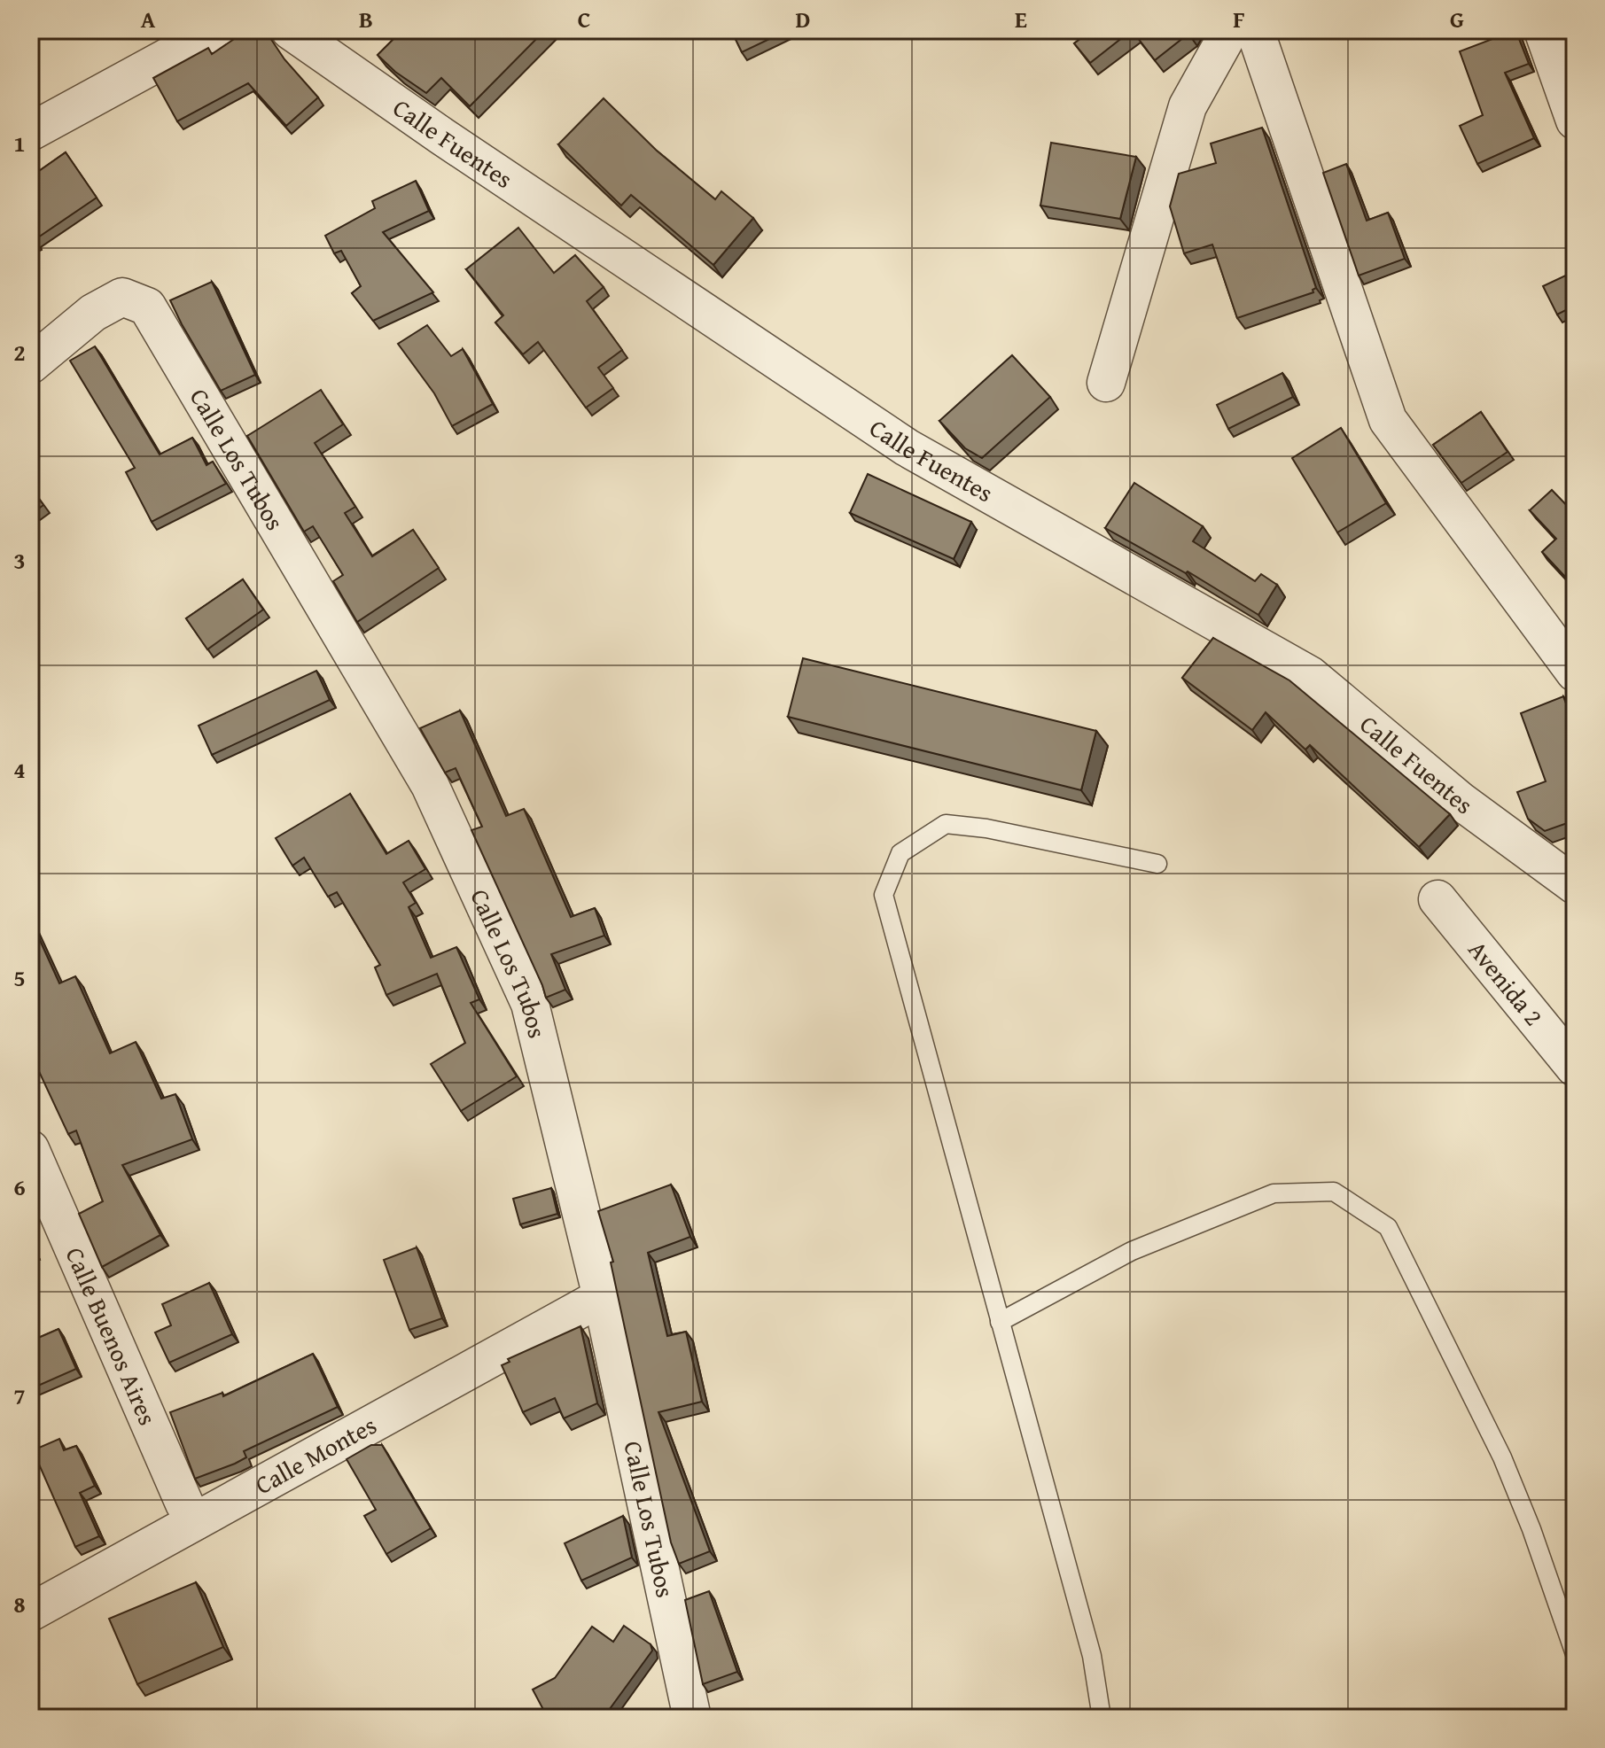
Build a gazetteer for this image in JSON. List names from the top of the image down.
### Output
{
  "streets": {
    "street": [
      "Calle Fuentes",
      "Calle Los Tubos",
      "Avenida 2",
      "Calle Buenos Aires",
      "Calle Montes"
    ]
  },
  "crossings": [
    ["Calle Los Tubos", "Calle Montes"],
    ["Calle Buenos Aires", "Calle Montes"]
  ],
  "grid": {
    "columns": [
      "A",
      "B",
      "C",
      "D",
      "E",
      "F",
      "G"
    ],
    "rows": [
      "1",
      "2",
      "3",
      "4",
      "5",
      "6",
      "7",
      "8"
    ]
  }
}
